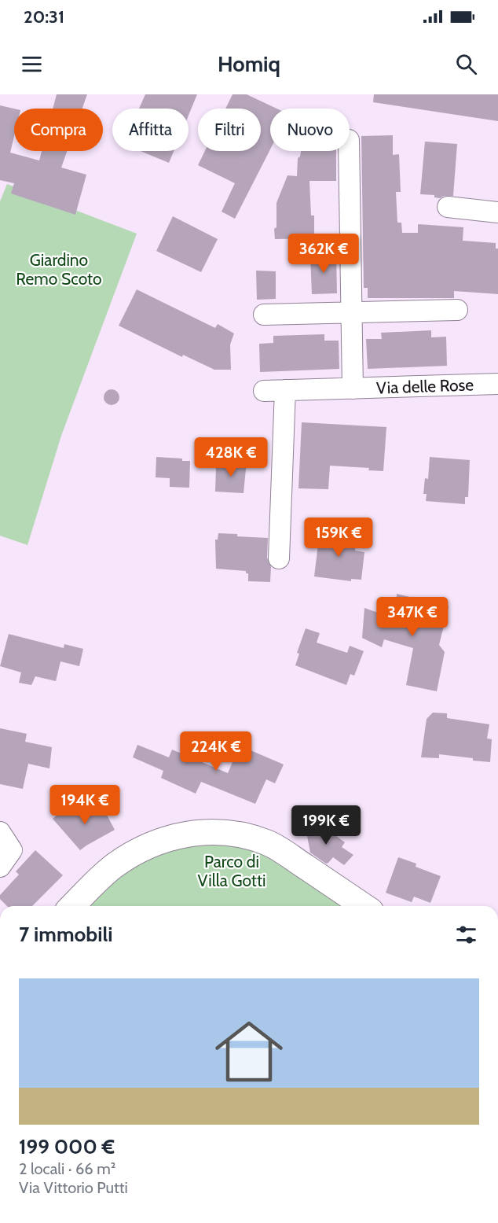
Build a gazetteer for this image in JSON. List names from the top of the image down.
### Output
{
  "streets": {
    "street": ["Via delle Rose"]
  },
  "parks": ["Giardino Remo Scoto", "Parco di Villa Gotti"],
  "page": {
    "status": "20:31",
    "header": "Homiq",
    "chip": [
      "Compra",
      "Affitta",
      "Filtri",
      "Nuovo"
    ],
    "price": [
      "362K €",
      "428K €",
      "159K €",
      "347K €",
      "224K €",
      "194K €",
      "199K €"
    ],
    "heading": "7 immobili",
    "list": [
      {
        "name": "199 000 €",
        "note": "2 locali · 66 m² · Via Vittorio Putti"
      }
    ]
  }
}
